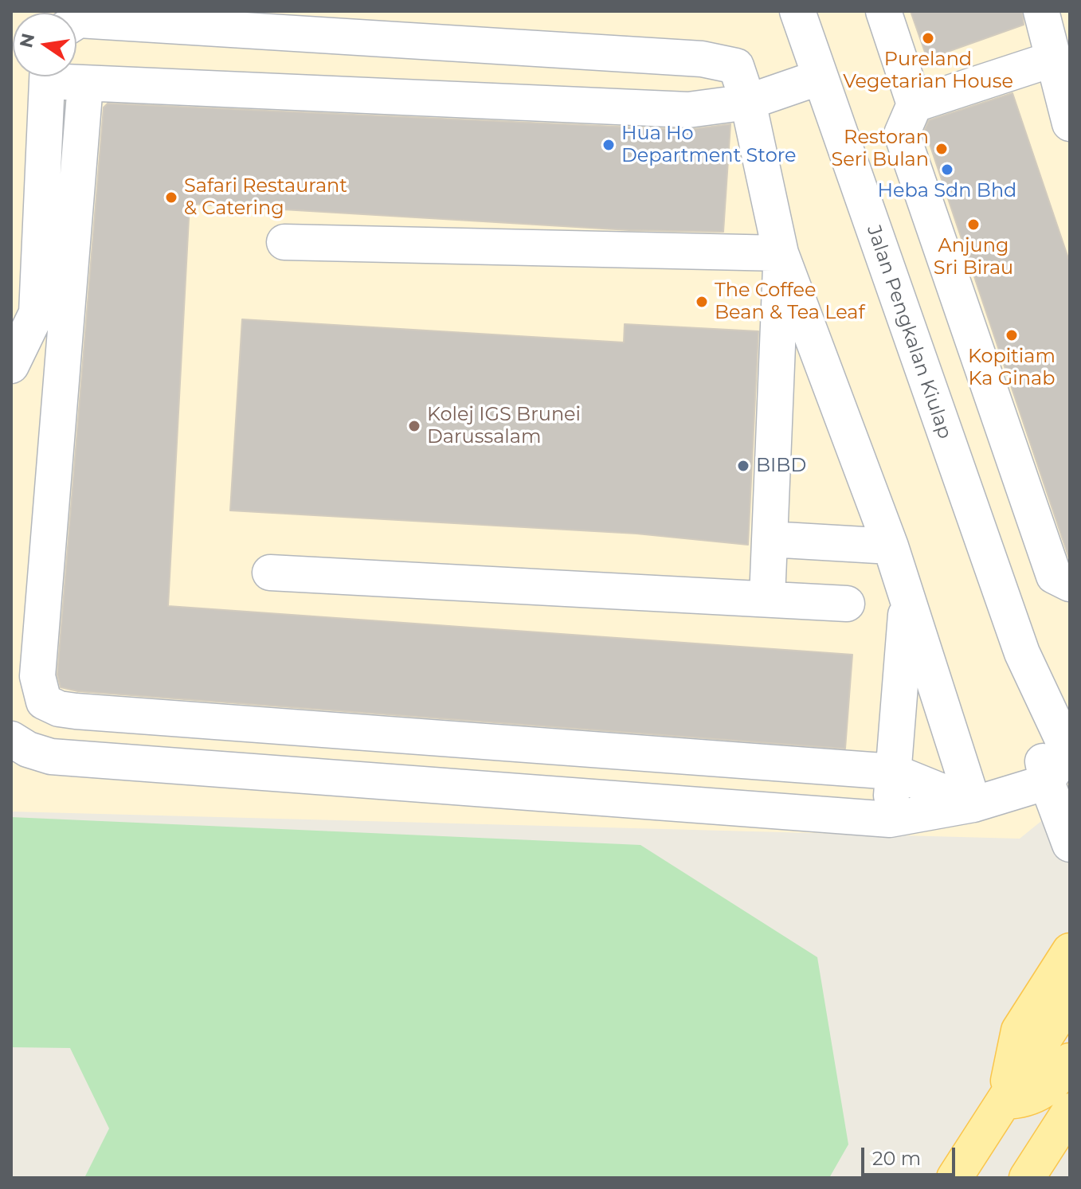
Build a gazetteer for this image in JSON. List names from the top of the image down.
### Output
{
  "streets": {
    "street": ["Jalan Pengkalan Kiulap"]
  },
  "places": [
    "Pureland Vegetarian House",
    "Hua Ho Department Store",
    "Restoran Seri Bulan",
    "Heba Sdn Bhd",
    "Safari Restaurant & Catering",
    "Anjung Sri Birau",
    "The Coffee Bean & Tea Leaf",
    "Kopitiam Ka Ginab",
    "Kolej IGS Brunei Darussalam",
    "BIBD"
  ],
  "scale_bar": "20 m",
  "north": "left"
}
